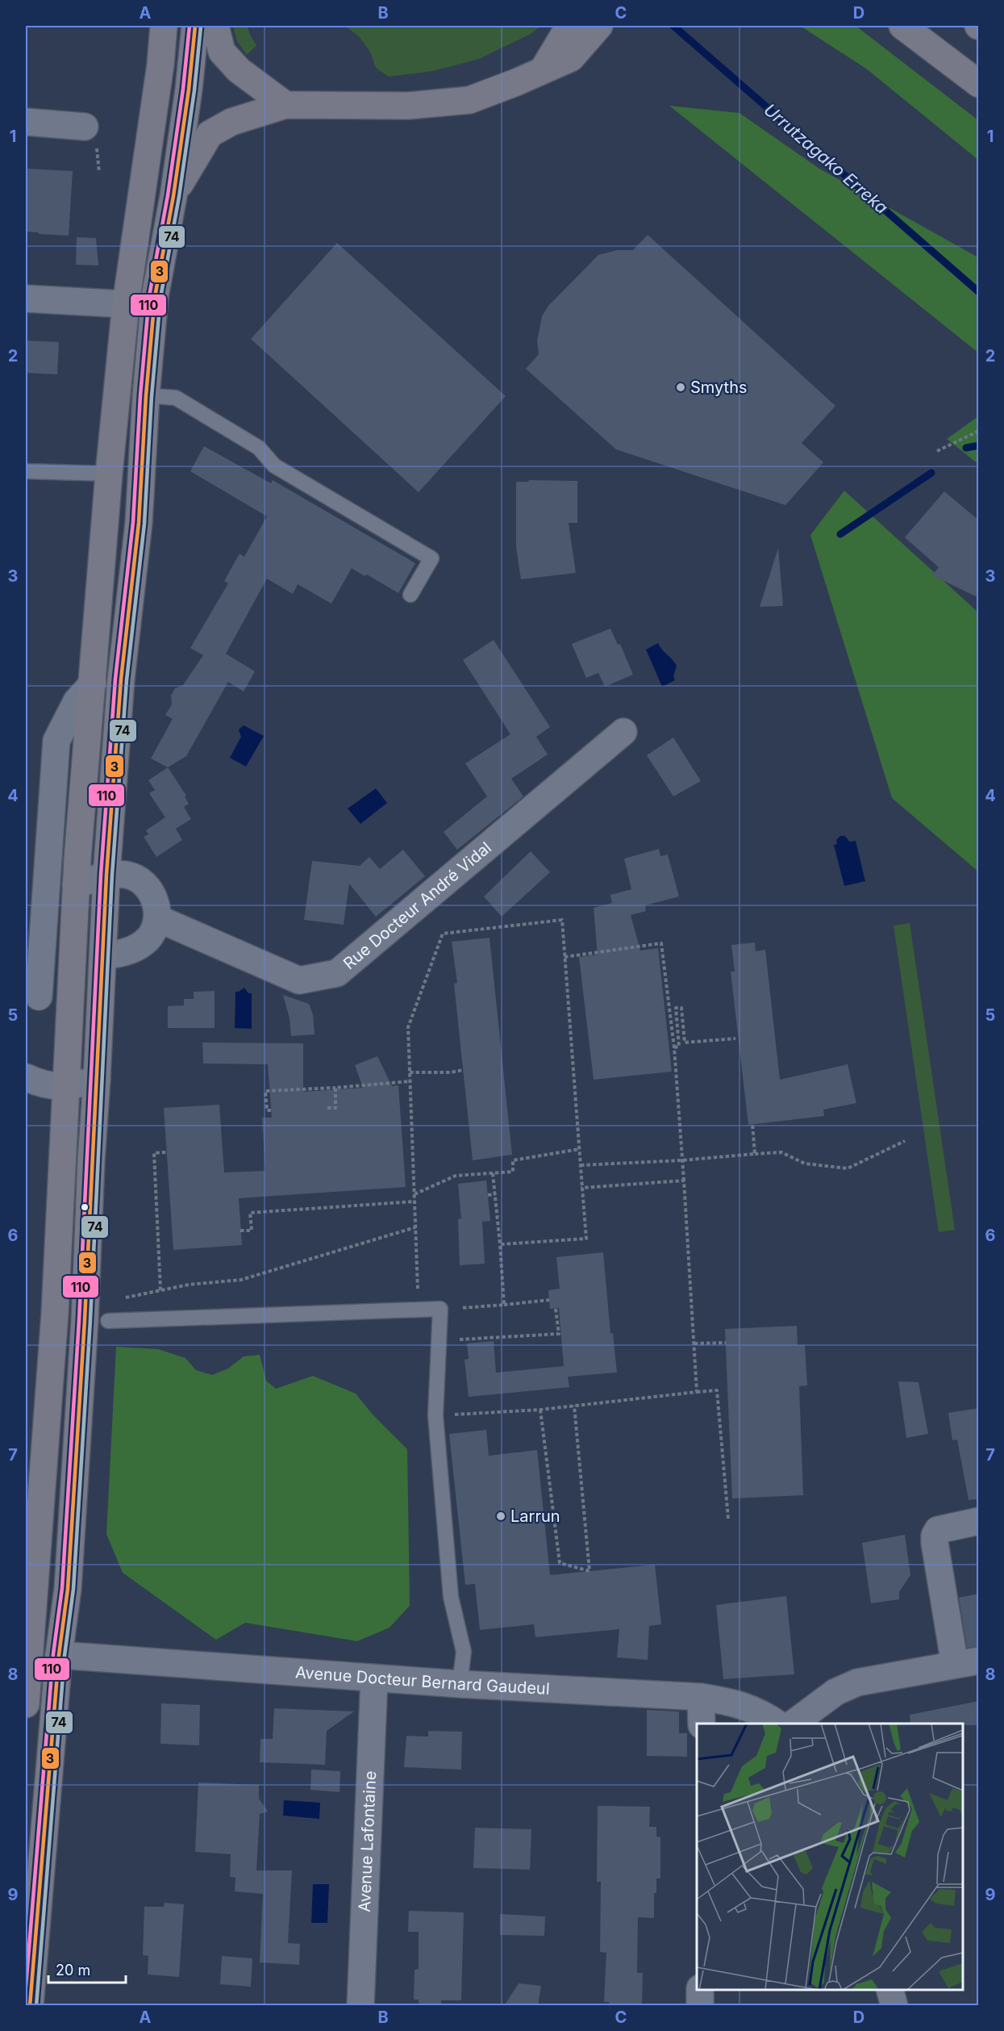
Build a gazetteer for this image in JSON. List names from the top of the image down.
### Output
{
  "streets": {
    "street": ["Rue Docteur André Vidal", "Avenue Docteur Bernard Gaudeul", "Avenue Lafontaine"]
  },
  "crossings": [
    ["Avenue Docteur Bernard Gaudeul", "Avenue Lafontaine"]
  ],
  "water": ["Urrutzagako Erreka"],
  "places": ["Smyths", "Larrun"],
  "lines": ["transit line 3", "transit line 110", "transit line 74"],
  "scale_bar": "20 m",
  "grid": {
    "columns": [
      "A",
      "B",
      "C",
      "D"
    ],
    "rows": [
      "1",
      "2",
      "3",
      "4",
      "5",
      "6",
      "7",
      "8",
      "9"
    ]
  }
}
